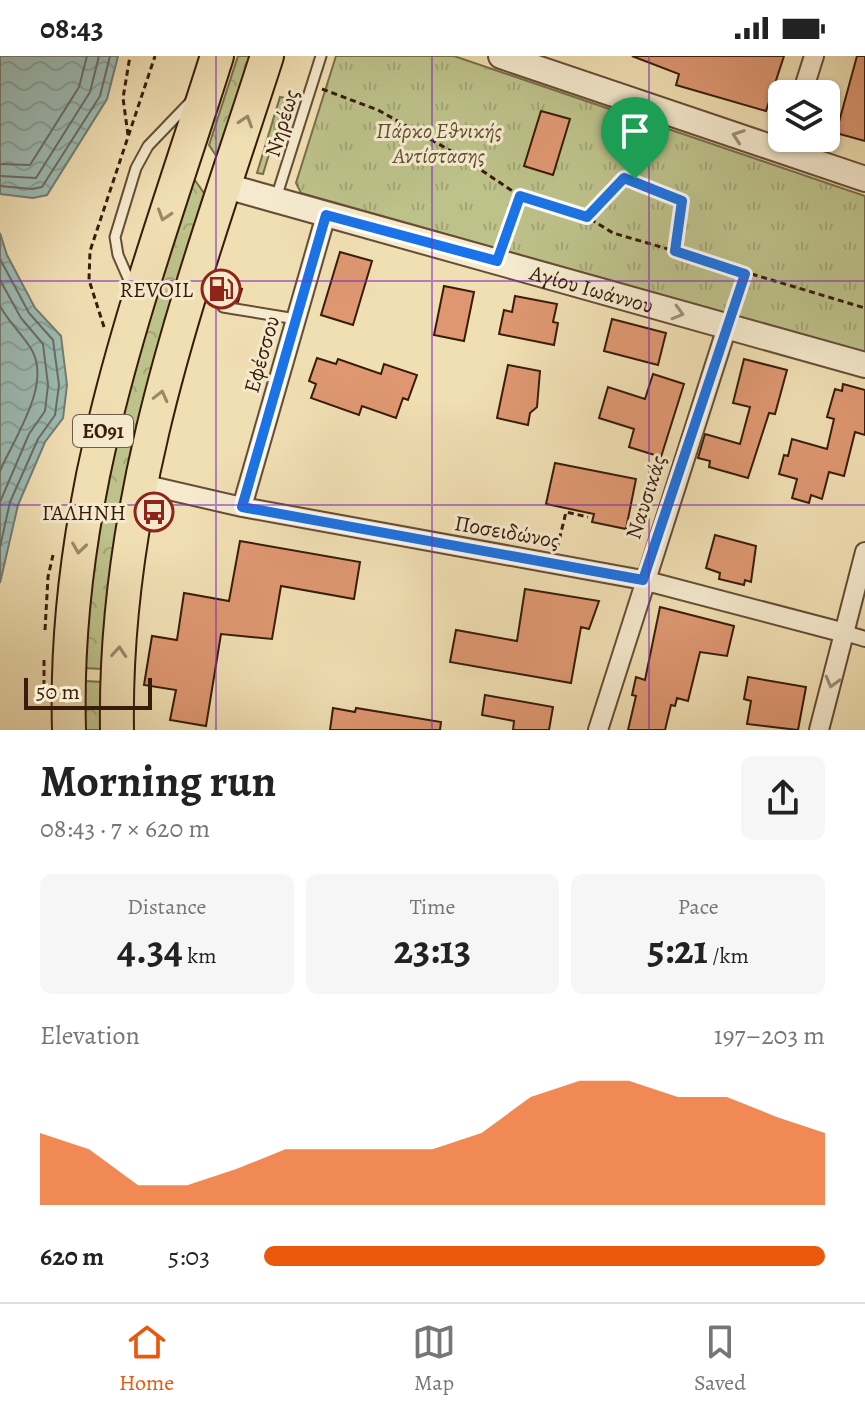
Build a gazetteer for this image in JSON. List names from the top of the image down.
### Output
{
  "streets": {
    "highway": ["ΕΟ91"],
    "street": [
      "Αγίου Ιωάννου",
      "Εφέσσου",
      "Ναυσικάς",
      "Ποσειδώνος"
    ],
    "lane": ["Νηρέως"]
  },
  "crossings": [
    ["Νηρέως", "Αγίου Ιωάννου"],
    ["Αγίου Ιωάννου", "Εφέσσου"],
    ["Αγίου Ιωάννου", "ΕΟ91"],
    ["Αγίου Ιωάννου", "Ναυσικάς"],
    ["Εφέσσου", "Ποσειδώνος"],
    ["ΕΟ91", "Ποσειδώνος"],
    ["Ναυσικάς", "Ποσειδώνος"]
  ],
  "parks": ["Πάρκο Εθνικής Αντίστασης"],
  "places": {
    "fuel station": ["REVOIL"],
    "bus stop": ["ΓΑΛΗΝΗ"]
  },
  "scale_bar": "50 m",
  "page": {
    "status": "08:43",
    "scale": "50 m",
    "heading": ["Morning run", "08:43 · 7 × 620 m"],
    "stats": [
      ["Distance", "4.34 km"],
      ["Time", "23:13"],
      ["Pace", "5:21 /km"]
    ],
    "chart": ["Elevation", "197–203 m"],
    "list": [
      {
        "name": "620 m",
        "note": "5:03"
      }
    ],
    "tabs": ["Home", "Map", "Saved"]
  }
}
